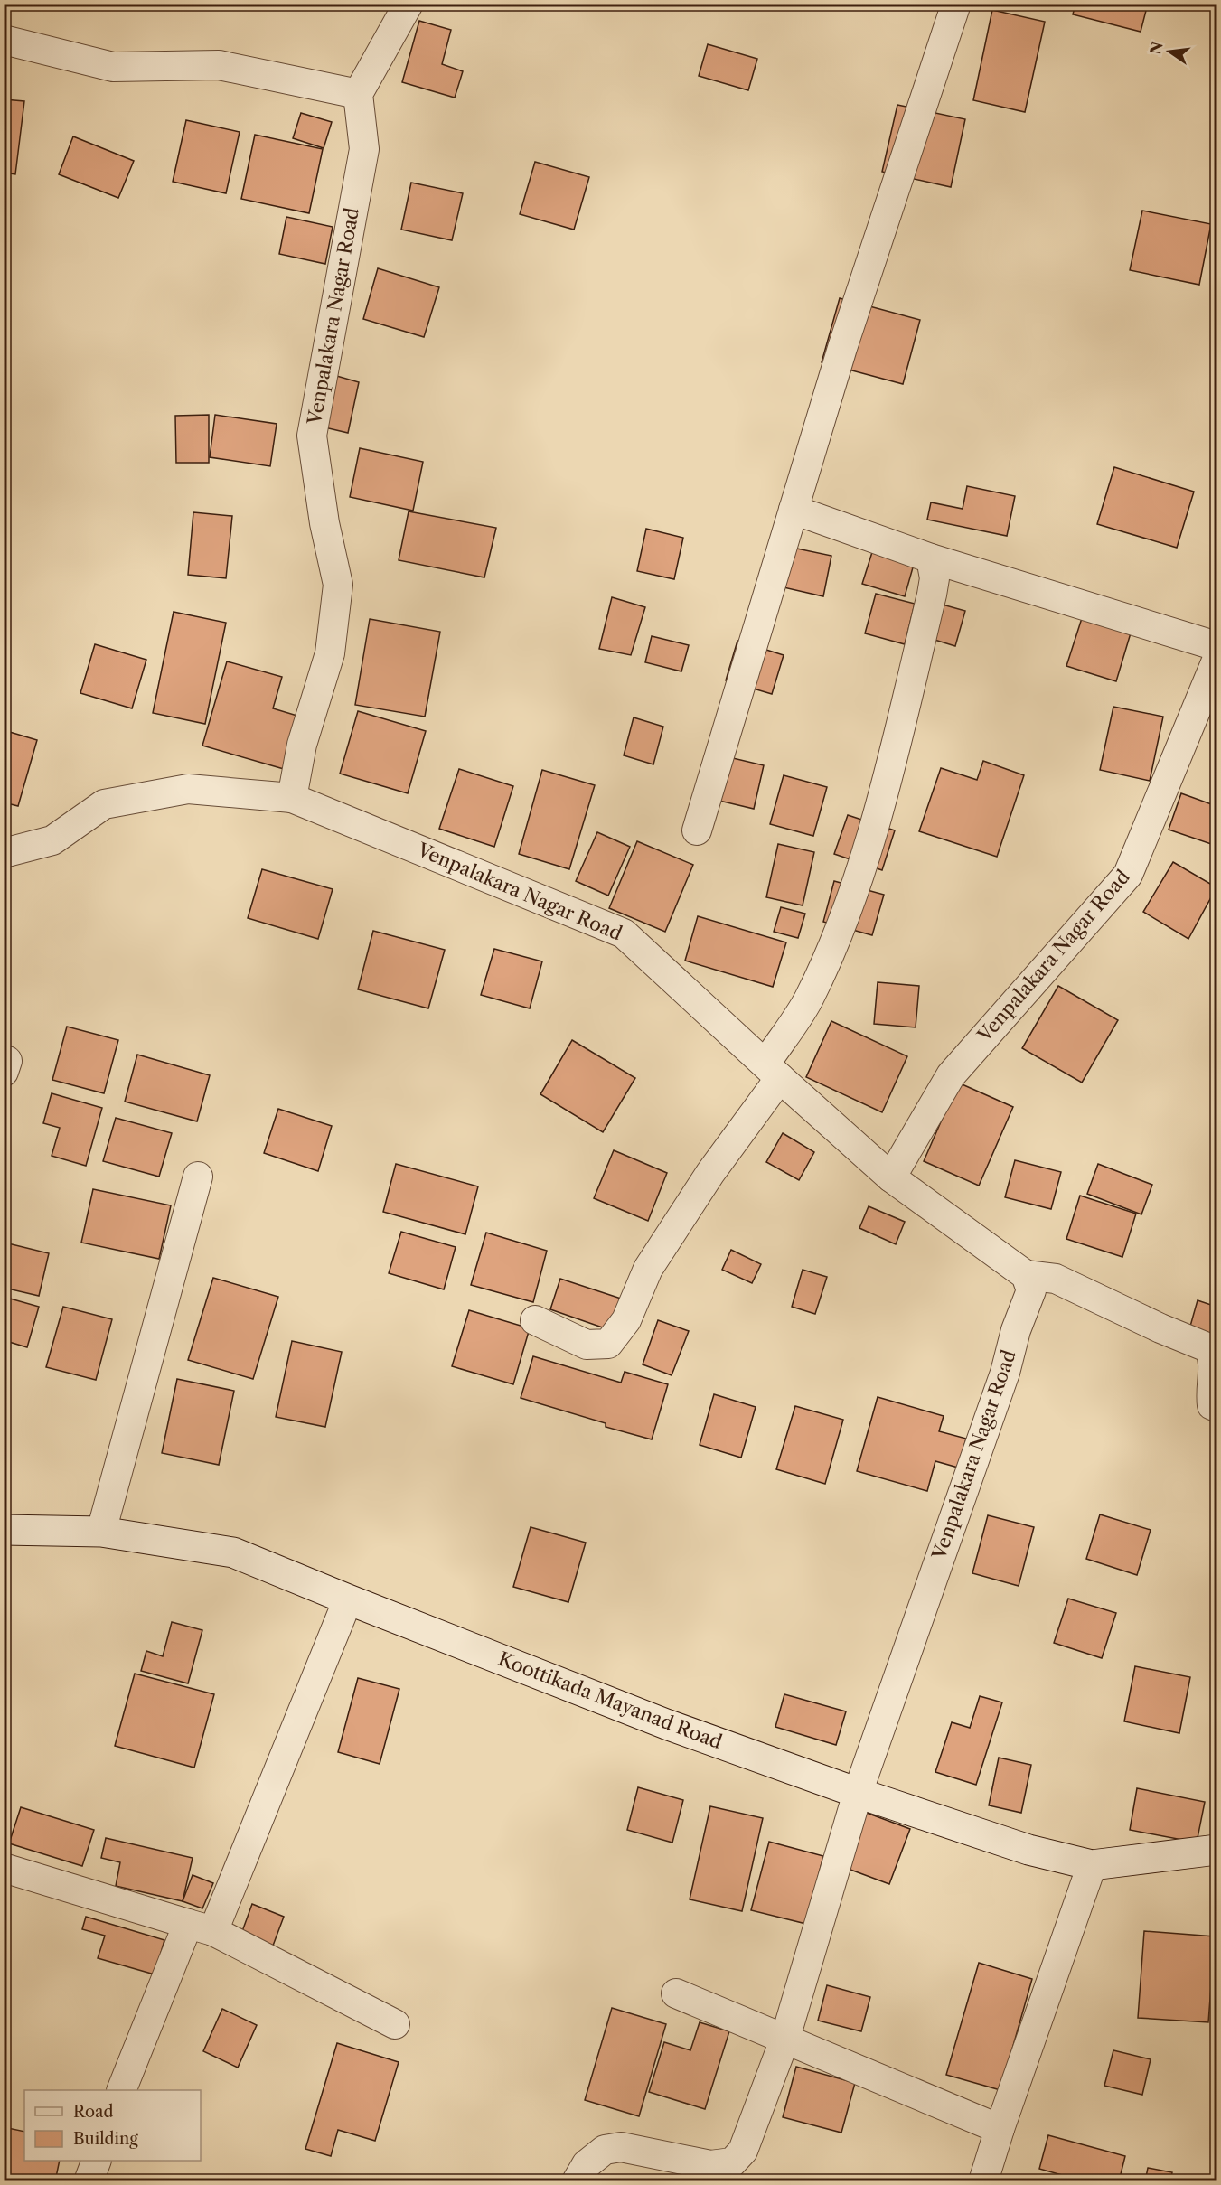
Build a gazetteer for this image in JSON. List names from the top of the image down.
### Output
{
  "streets": {
    "main road": ["Koottikada Mayanad Road"],
    "street": ["Venpalakara Nagar Road"]
  },
  "crossings": [
    ["Venpalakara Nagar Road", "Koottikada Mayanad Road"]
  ],
  "legend": ["Road", "Building"],
  "north": "left"
}
